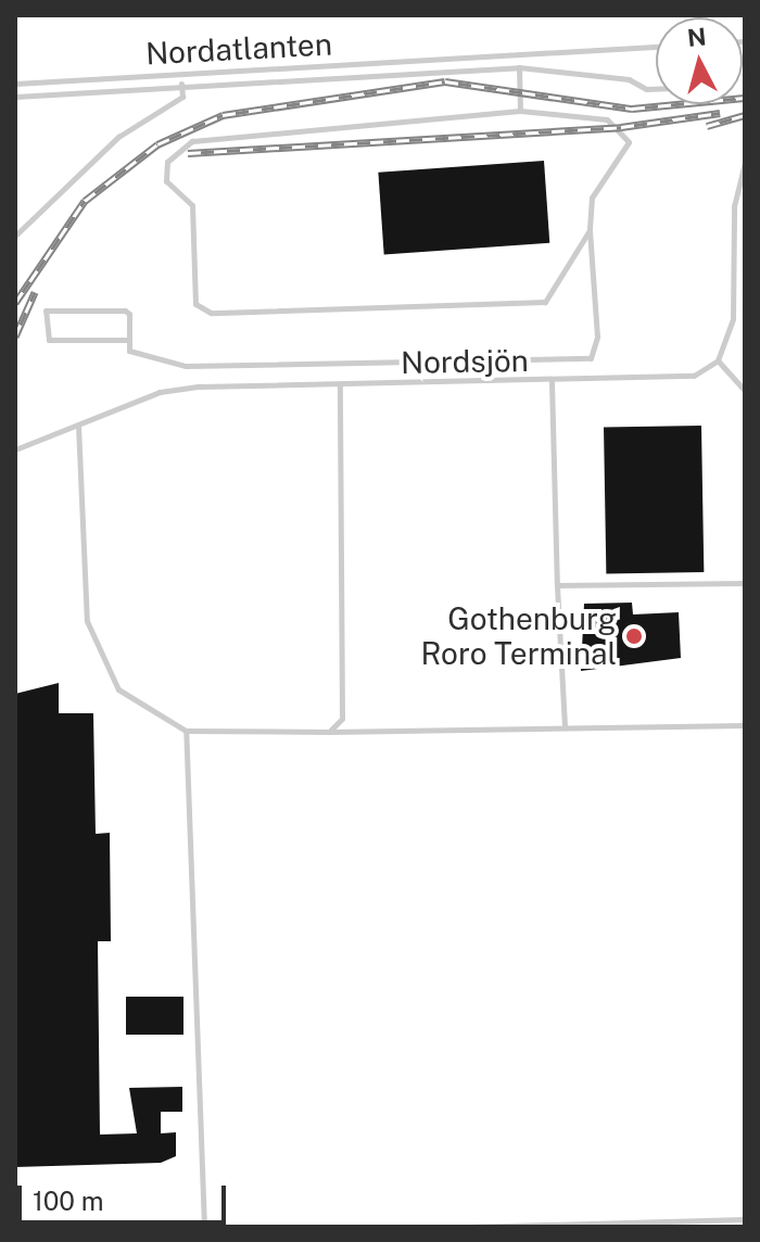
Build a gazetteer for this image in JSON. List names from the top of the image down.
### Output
{
  "streets": {
    "lane": ["Nordatlanten", "Nordsjön"]
  },
  "places": ["Gothenburg Roro Terminal"],
  "scale_bar": "100 m",
  "north": "top"
}
